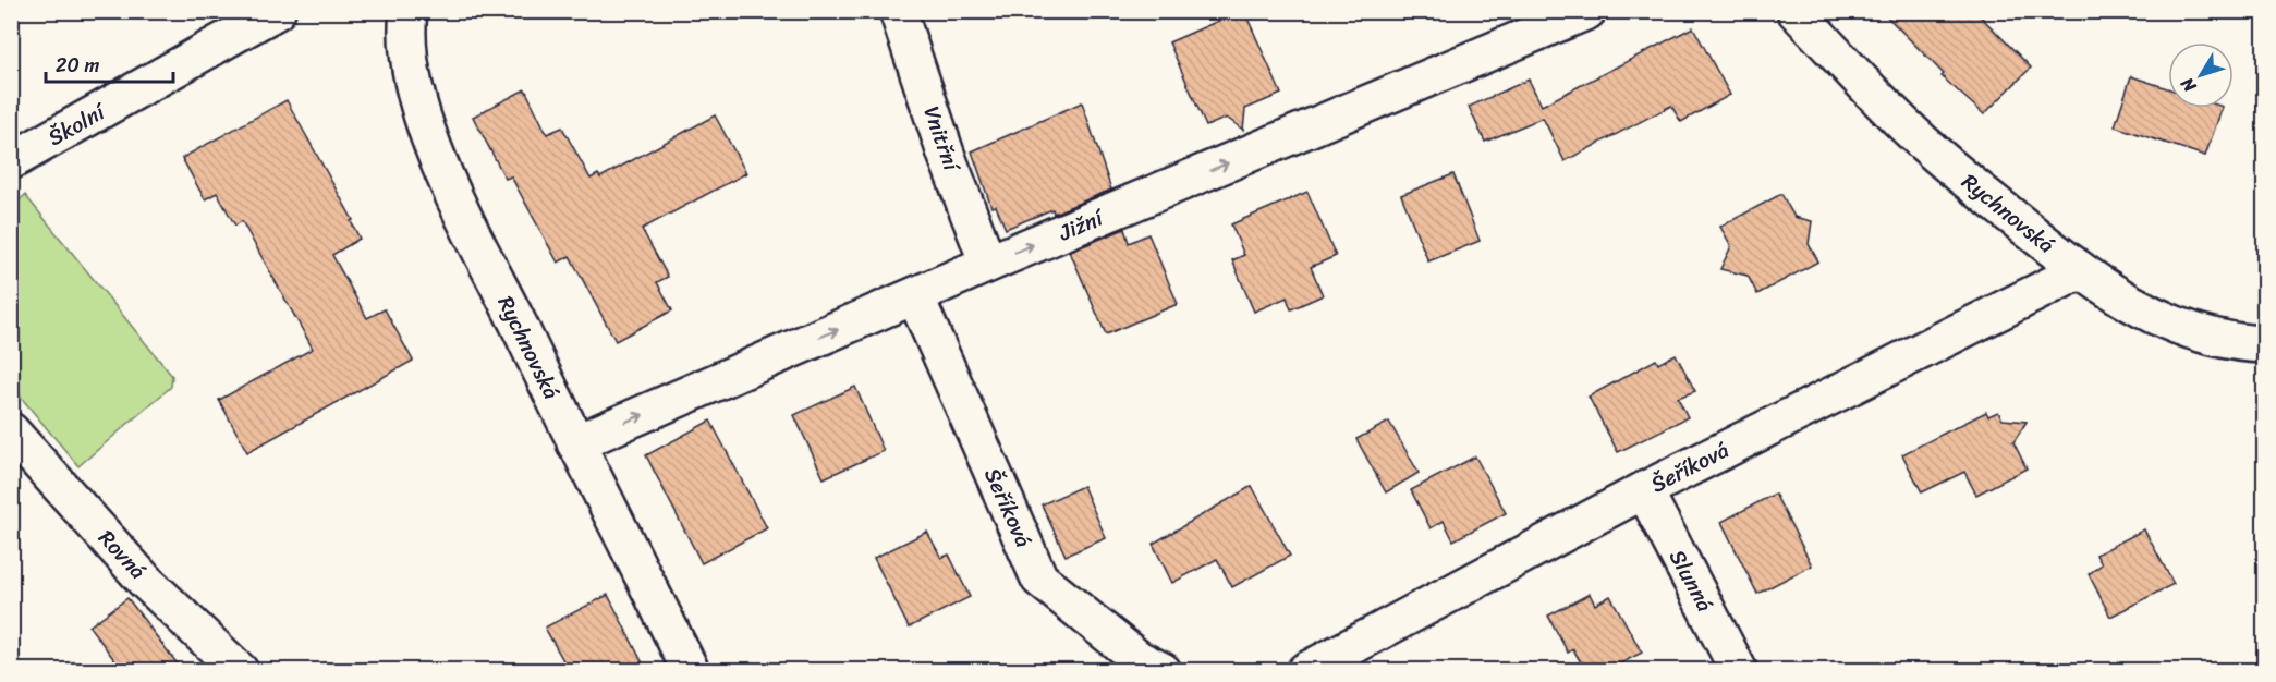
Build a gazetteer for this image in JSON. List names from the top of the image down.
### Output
{
  "streets": {
    "street": [
      "Školní",
      "Vnitřní",
      "Rychnovská",
      "Jižní",
      "Šeříková",
      "Rovná",
      "Slunná"
    ]
  },
  "crossings": [
    ["Vnitřní", "Jižní"],
    ["Rychnovská", "Jižní"],
    ["Rychnovská", "Šeříková"],
    ["Jižní", "Šeříková"],
    ["Šeříková", "Slunná"]
  ],
  "one_way": ["Jižní"],
  "scale_bar": "20 m",
  "north": "bottom left"
}
